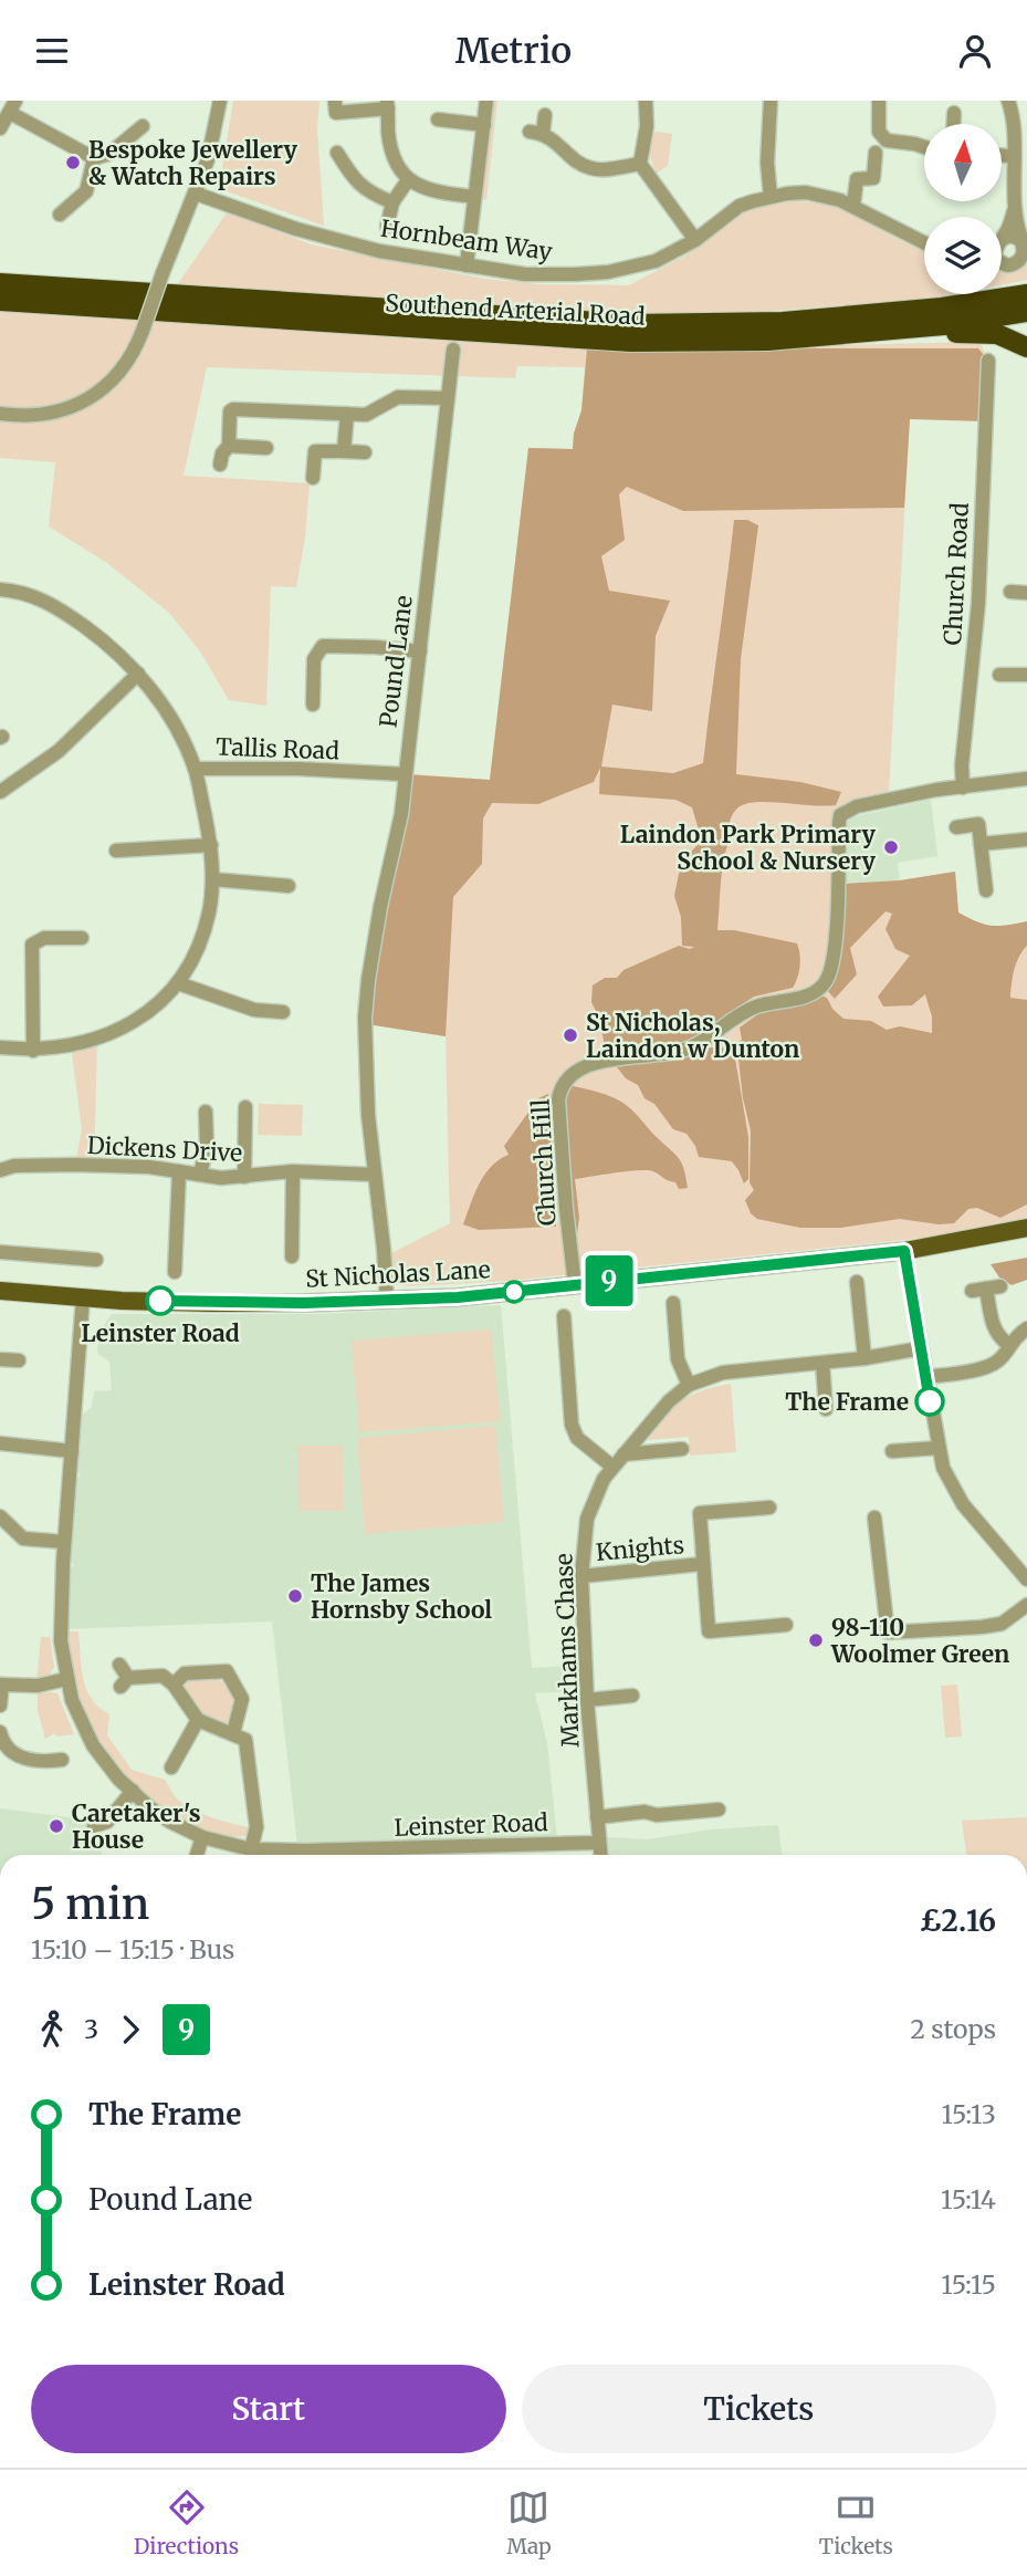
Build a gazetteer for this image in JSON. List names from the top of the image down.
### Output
{
  "streets": {
    "highway": ["Southend Arterial Road"],
    "main road": ["St Nicholas Lane"],
    "street": [
      "Hornbeam Way",
      "Church Road",
      "Pound Lane",
      "Tallis Road",
      "Dickens Drive",
      "Church Hill",
      "Knights",
      "Markhams Chase",
      "Leinster Road"
    ]
  },
  "crossings": [
    ["Church Road", "Church Hill"],
    ["Pound Lane", "Tallis Road"],
    ["Pound Lane", "Dickens Drive"],
    ["Pound Lane", "St Nicholas Lane"],
    ["Church Hill", "St Nicholas Lane"],
    ["St Nicholas Lane", "Leinster Road"],
    ["Knights", "Markhams Chase"],
    ["Markhams Chase", "Leinster Road"]
  ],
  "places": [
    "Bespoke Jewellery & Watch Repairs",
    "Laindon Park Primary School & Nursery",
    "St Nicholas, Laindon w Dunton",
    "Leinster Road",
    "The Frame",
    "The James Hornsby School",
    "98-110 Woolmer Green",
    "Caretaker's House"
  ],
  "lines": ["bus line 9"],
  "north": "top",
  "page": {
    "header": "Metrio",
    "on_map": "9",
    "heading": ["5 min", "15:10 – 15:15 · Bus", "£2.16"],
    "legs": ["3", "9", "2 stops"],
    "list": [
      {
        "name": "The Frame",
        "value": "15:13"
      },
      {
        "name": "Pound Lane",
        "value": "15:14"
      },
      {
        "name": "Leinster Road",
        "value": "15:15"
      }
    ],
    "buttons": ["Start", "Tickets"],
    "tabs": ["Directions", "Map", "Tickets"]
  }
}
